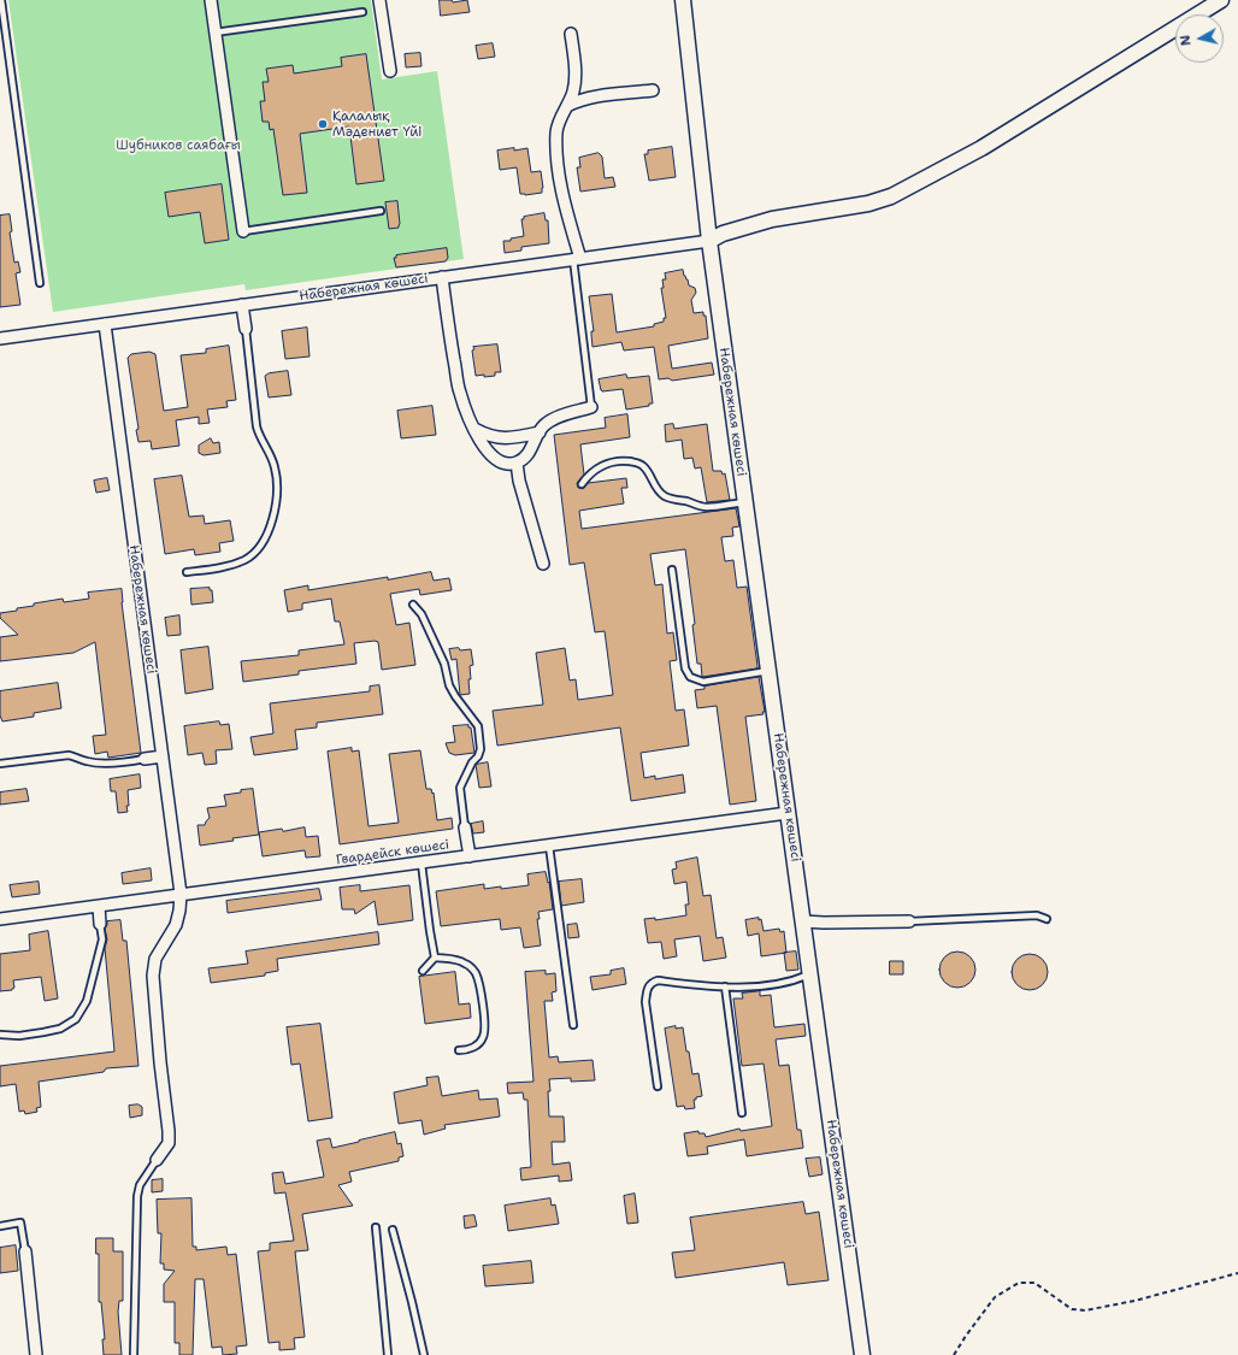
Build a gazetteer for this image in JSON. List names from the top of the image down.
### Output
{
  "streets": {
    "street": ["Набережная көшесі", "Гвардейск көшесі"]
  },
  "crossings": [
    ["Набережная көшесі", "Гвардейск көшесі"]
  ],
  "parks": ["Шубников саябағы"],
  "places": ["Қалалық Мәдениет Үйі"],
  "north": "left"
}
